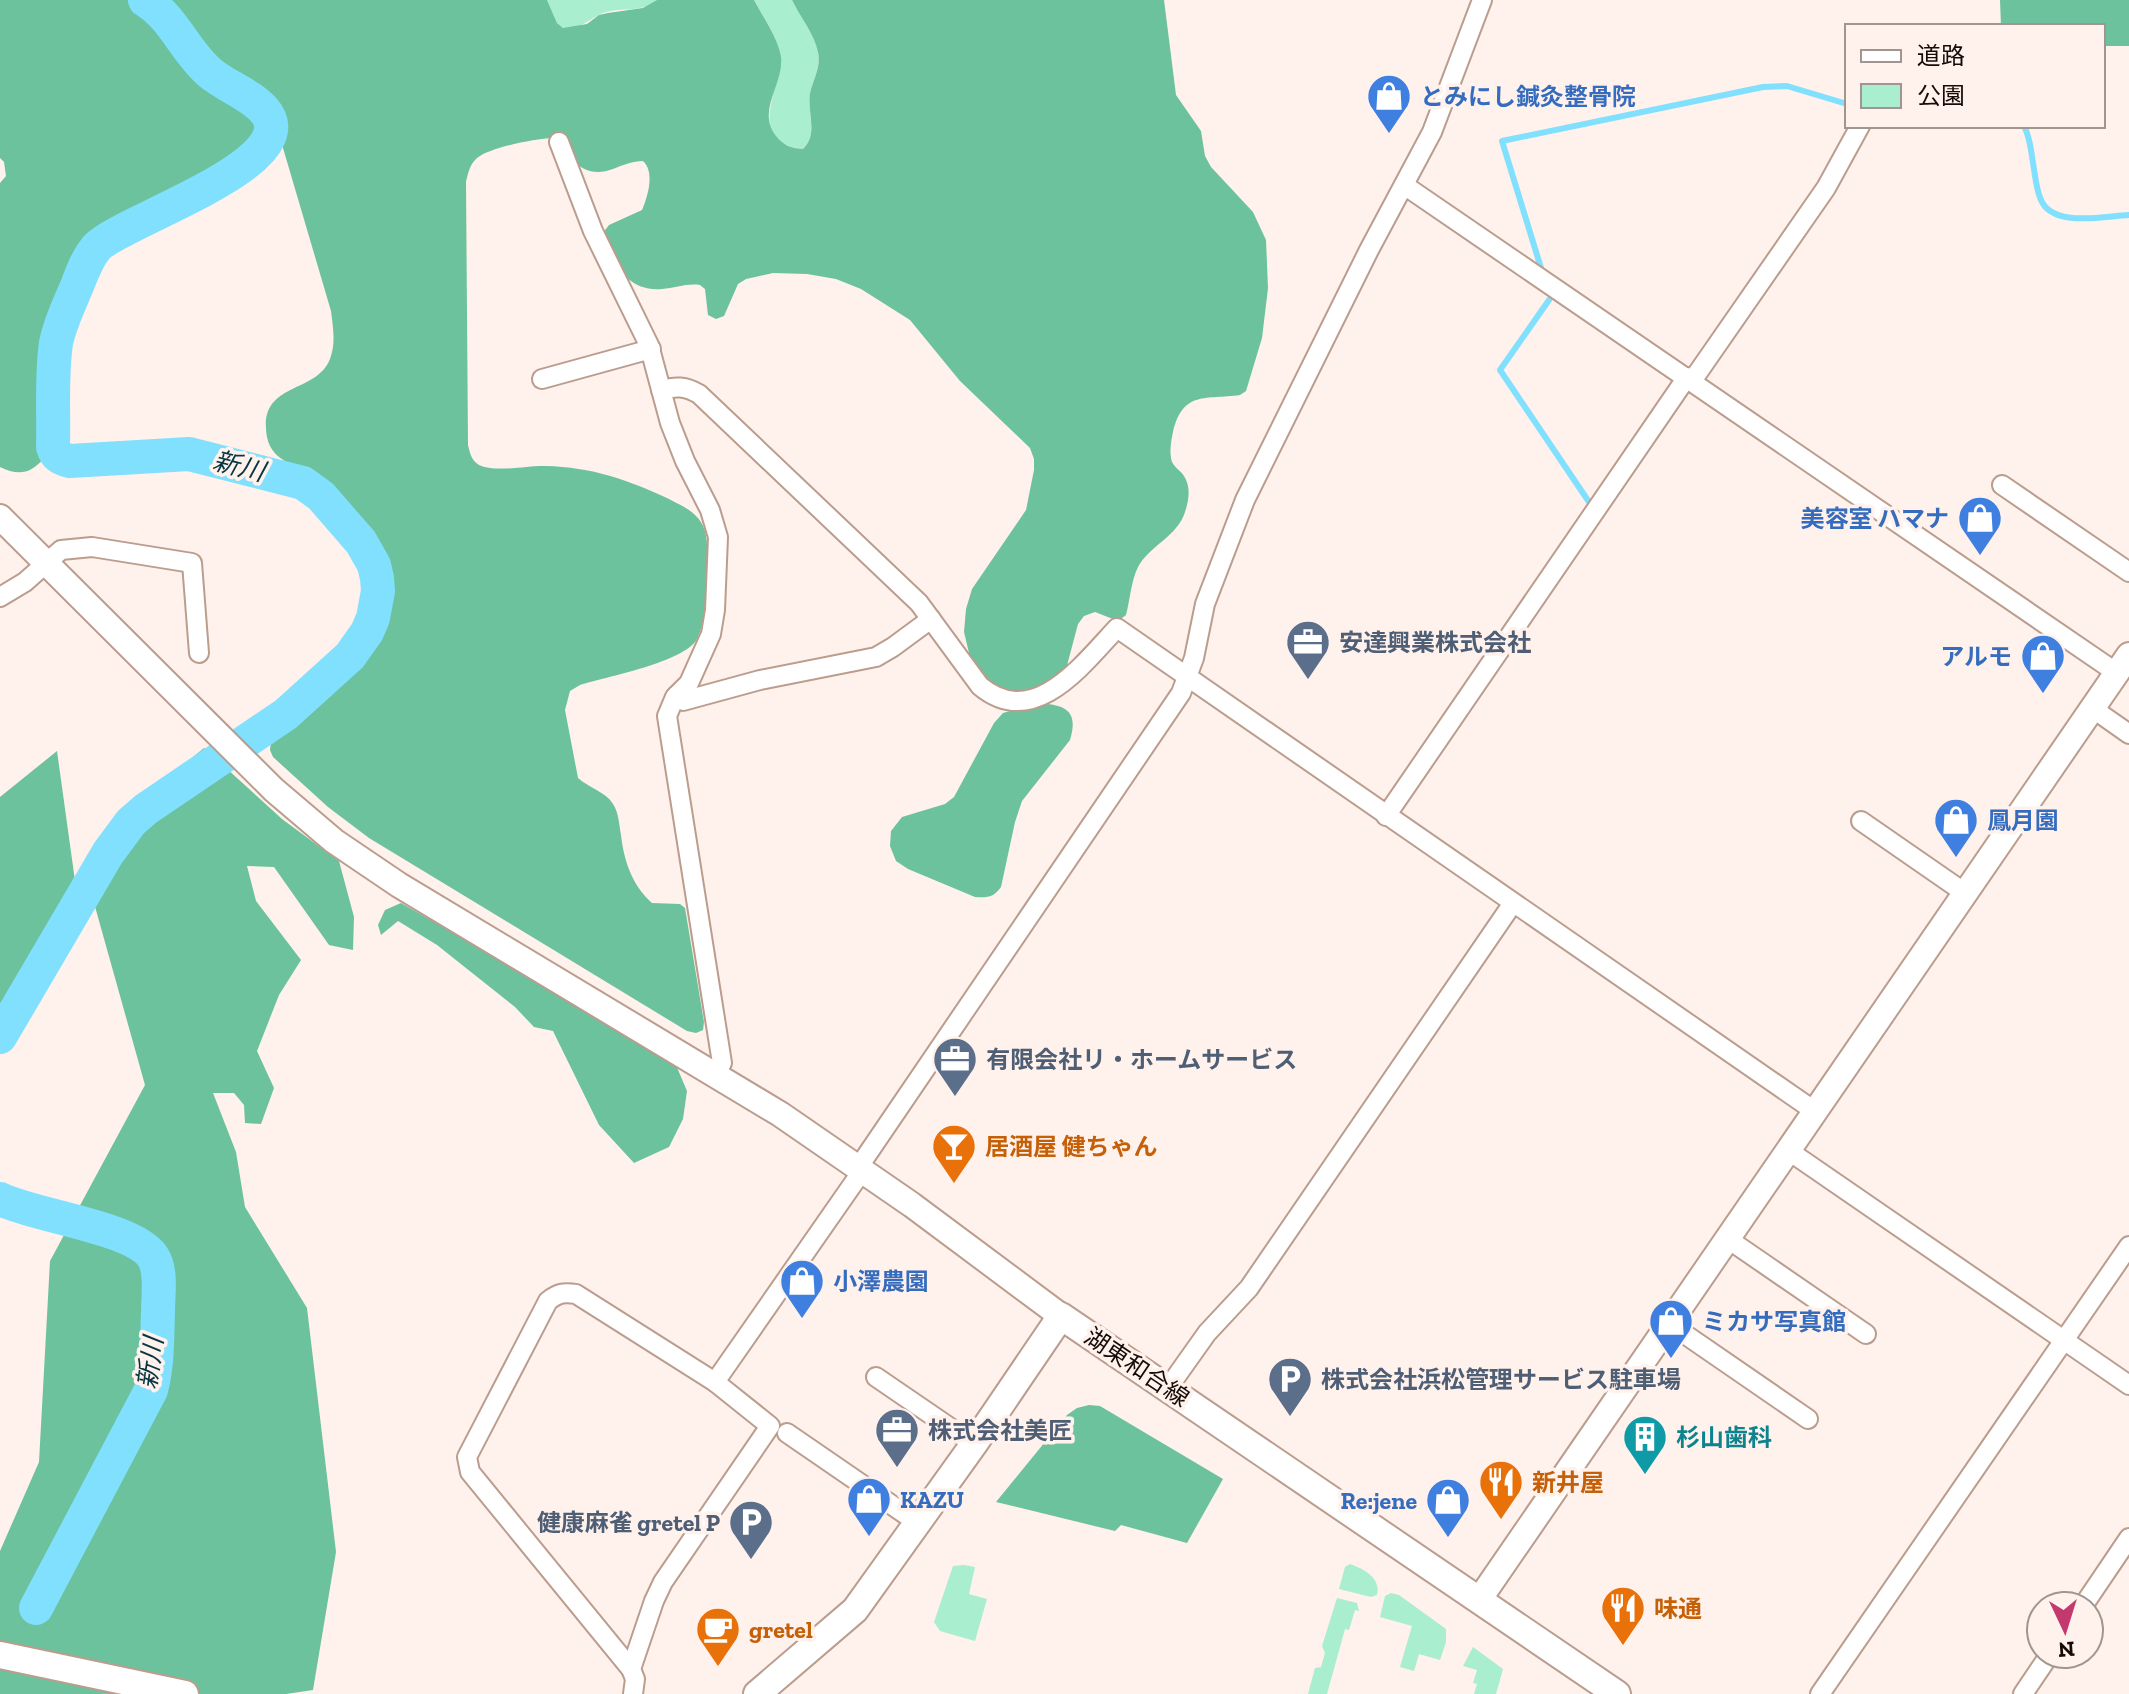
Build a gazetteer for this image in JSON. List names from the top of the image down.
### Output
{
  "streets": {
    "main road": ["湖東和合線"]
  },
  "water": ["新川"],
  "places": {
    "shop": [
      "とみにし鍼灸整骨院",
      "美容室 ハマナ",
      "アルモ",
      "鳳月園",
      "小澤農園",
      "ミカサ写真館",
      "KAZU",
      "Re:jene"
    ],
    "office": ["安達興業株式会社", "有限会社リ・ホームサービス", "株式会社美匠"],
    "bar": ["居酒屋 健ちゃん"],
    "parking": ["株式会社浜松管理サービス駐車場", "健康麻雀 gretel P"],
    "building": ["杉山歯科"],
    "restaurant": ["新井屋", "味通"],
    "cafe": ["gretel"]
  },
  "legend": ["道路", "公園"],
  "north": "bottom"
}
